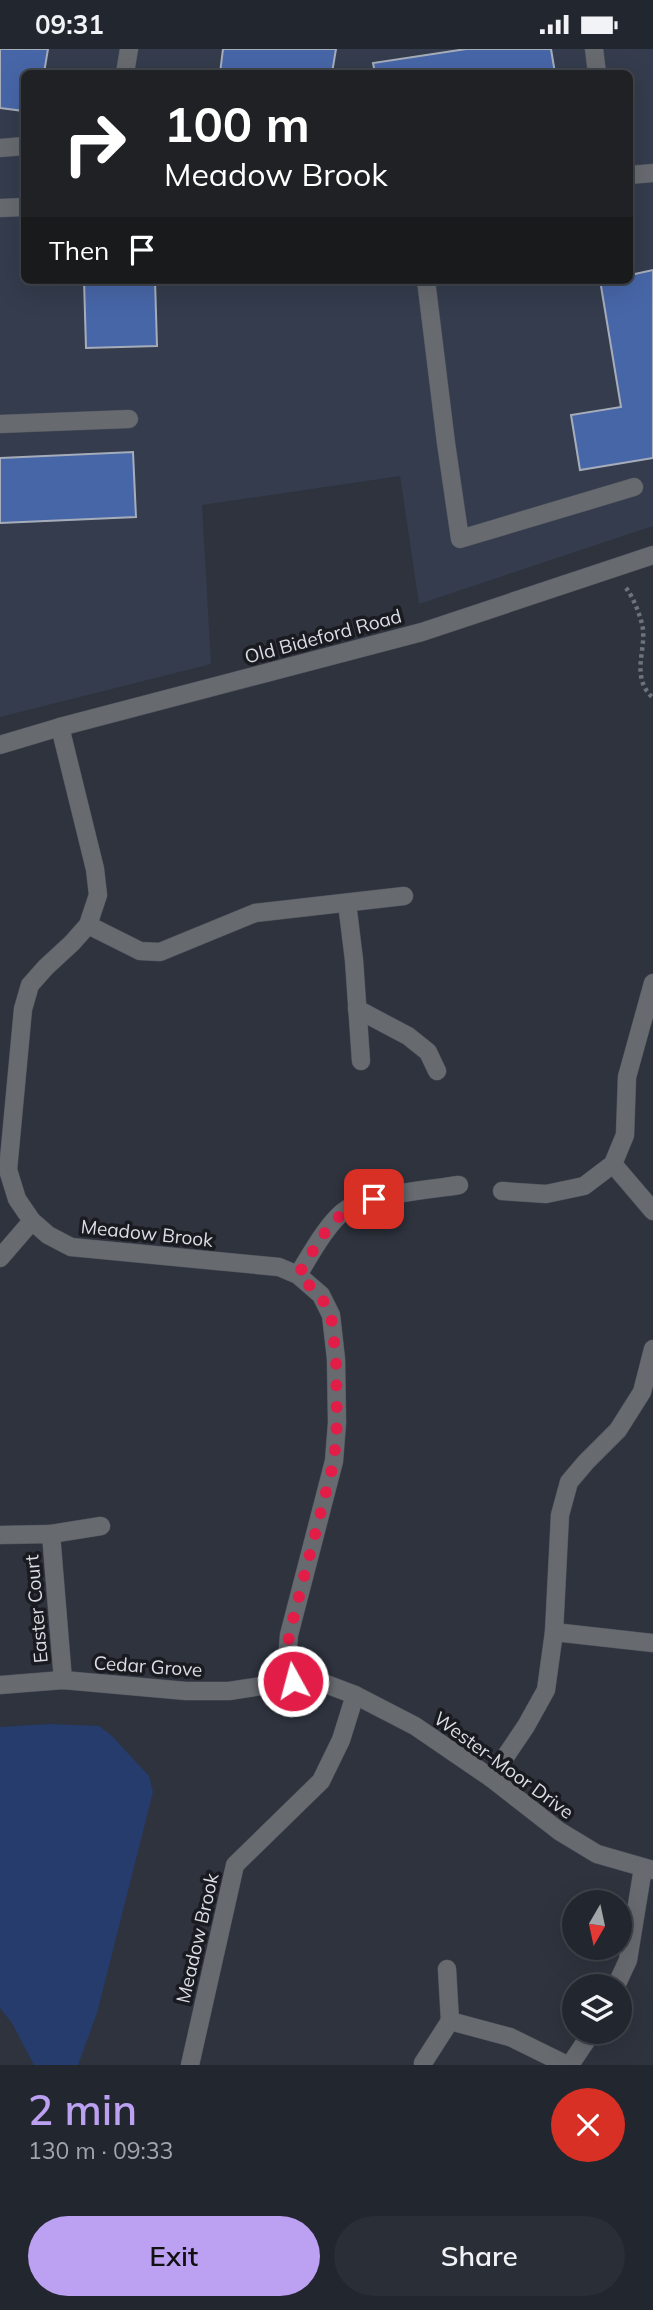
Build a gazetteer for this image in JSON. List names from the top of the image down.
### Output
{
  "streets": {
    "street": [
      "Old Bideford Road",
      "Meadow Brook",
      "Easter Court",
      "Cedar Grove",
      "Wester-Moor Drive"
    ]
  },
  "crossings": [
    ["Old Bideford Road", "Meadow Brook"],
    ["Meadow Brook", "Cedar Grove"],
    ["Meadow Brook", "Wester-Moor Drive"],
    ["Easter Court", "Cedar Grove"],
    ["Cedar Grove", "Wester-Moor Drive"]
  ],
  "north": "bottom",
  "page": {
    "status": "09:31",
    "turn": ["100 m", "Meadow Brook"],
    "then": "Then",
    "heading": ["2 min", "130 m · 09:33"],
    "buttons": ["Exit", "Share"]
  }
}
